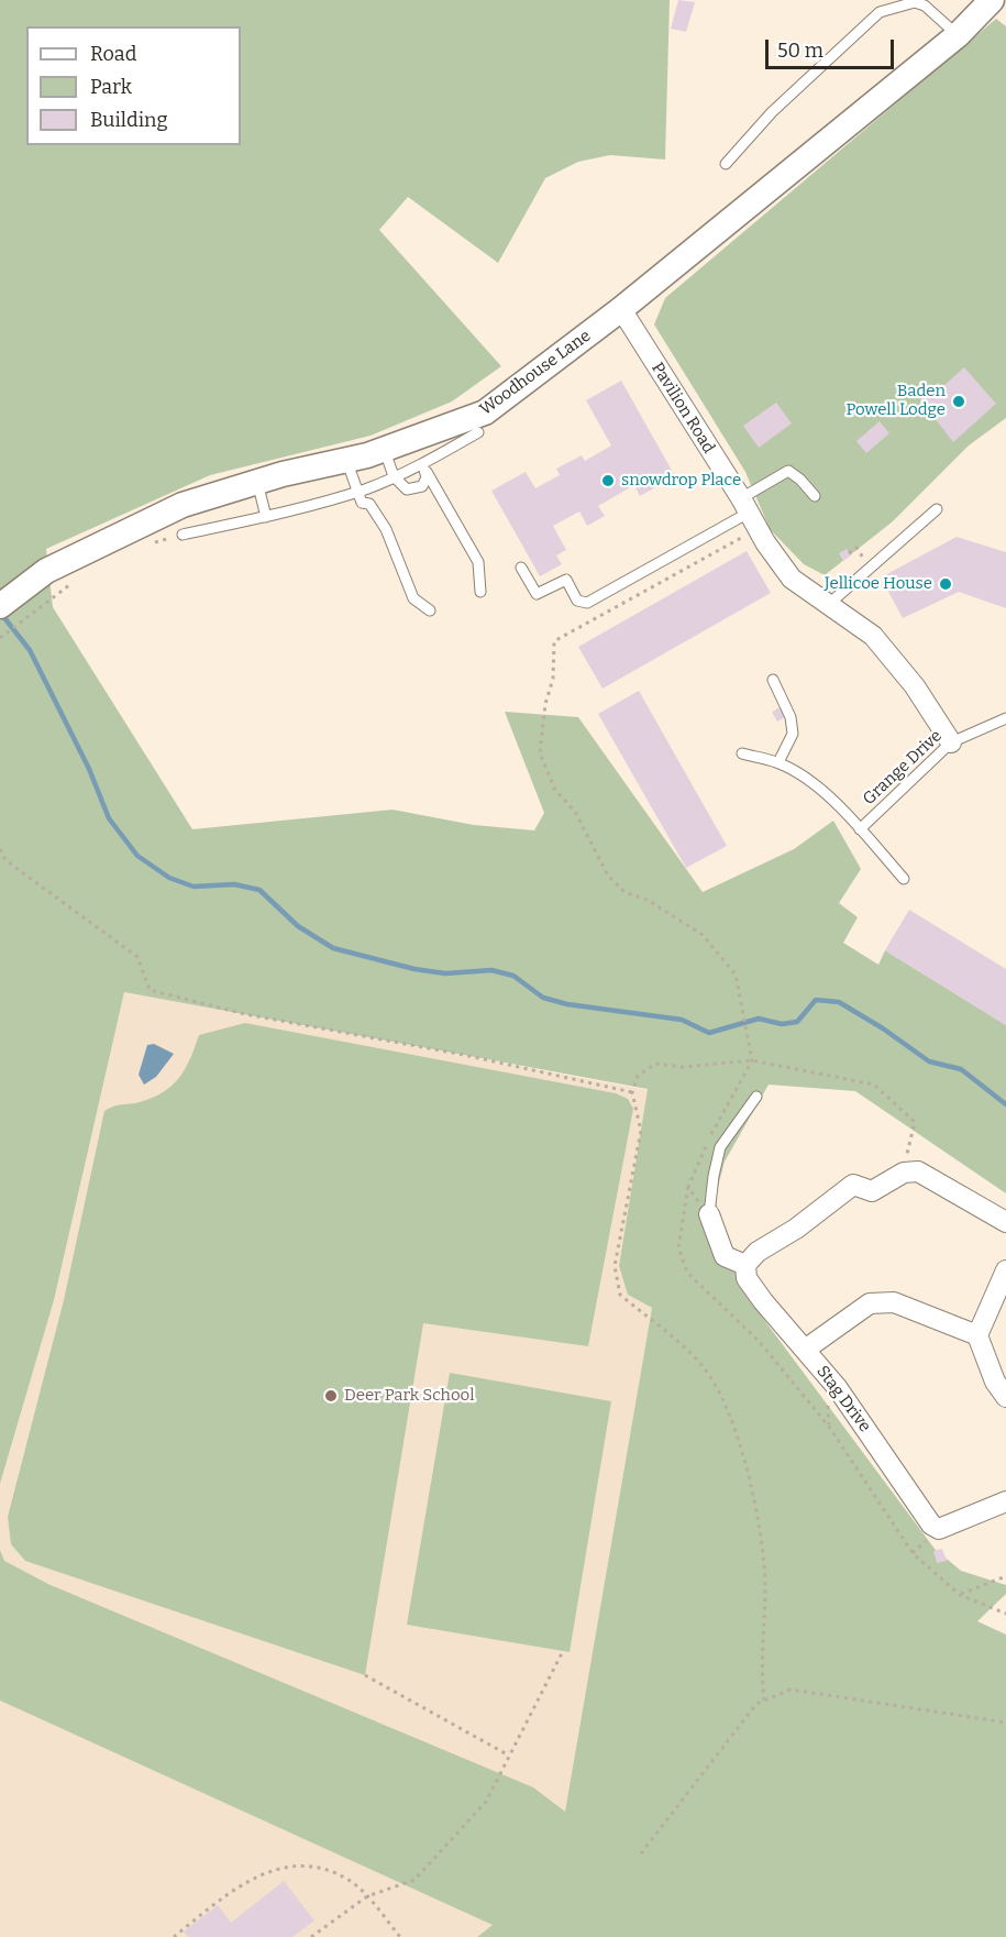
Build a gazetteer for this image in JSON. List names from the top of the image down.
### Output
{
  "streets": {
    "street": ["Woodhouse Lane", "Pavilion Road", "Stag Drive"],
    "lane": ["Grange Drive"]
  },
  "crossings": [
    ["Woodhouse Lane", "Pavilion Road"],
    ["Pavilion Road", "Grange Drive"]
  ],
  "places": [
    "Baden Powell Lodge",
    "snowdrop Place",
    "Jellicoe House",
    "Deer Park School"
  ],
  "legend": ["Road", "Park", "Building"],
  "scale_bar": "50 m"
}
